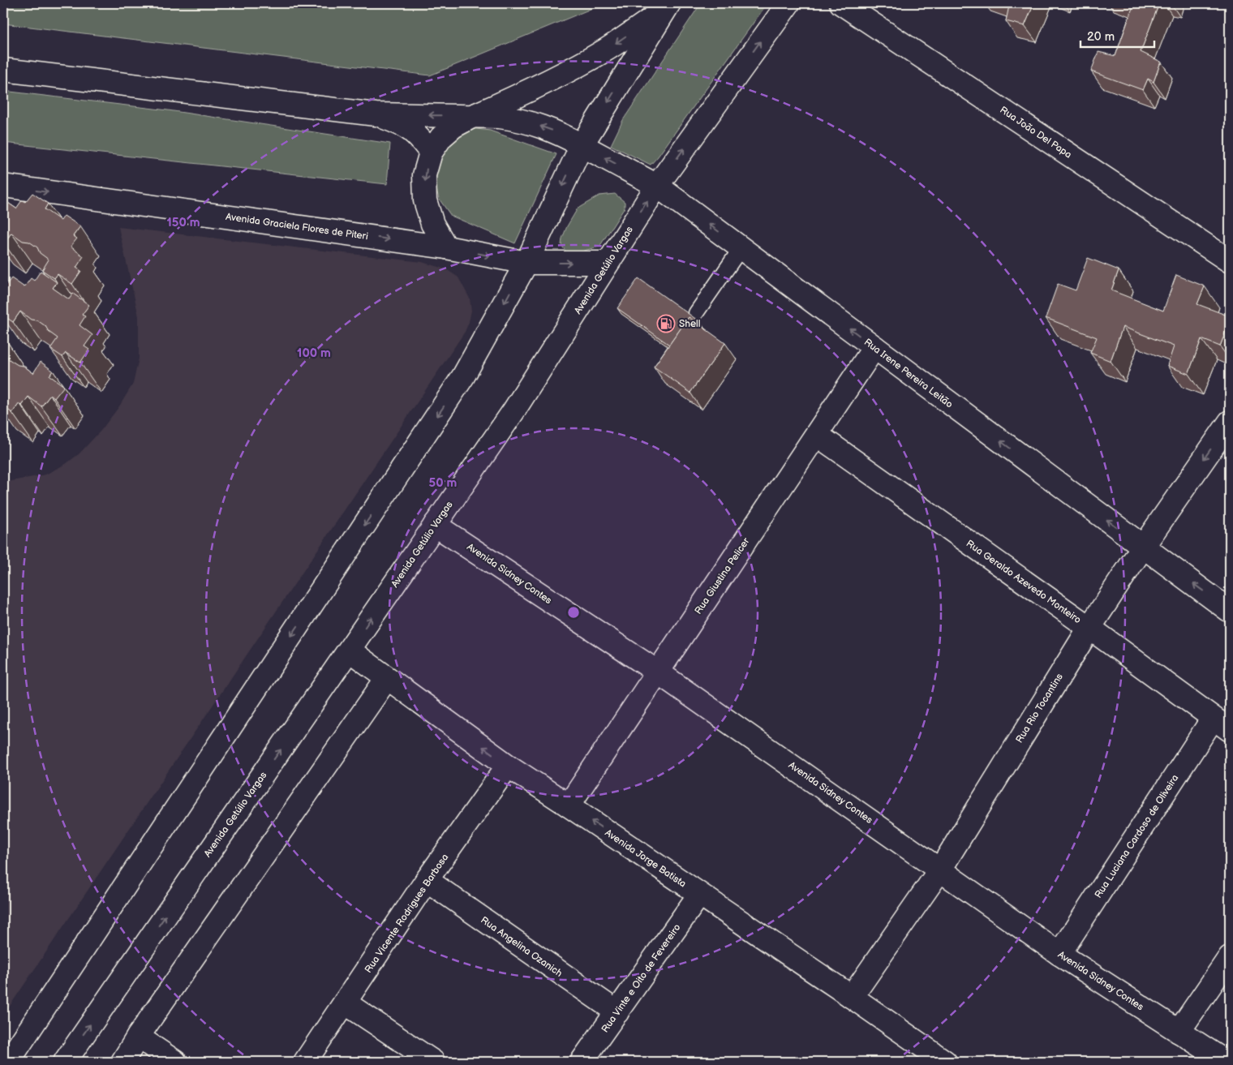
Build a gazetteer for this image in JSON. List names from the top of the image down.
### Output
{
  "streets": {
    "street": [
      "Rua João Del Papa",
      "Avenida Graciela Flores de Piteri",
      "Avenida Getúlio Vargas",
      "Rua Irene Pereira Leitão",
      "Avenida Sidney Contes",
      "Rua Giustina Pelicer",
      "Rua Geraldo Azevedo Monteiro",
      "Rua Rio Tocantins",
      "Rua Luciana Cardoso de Oliveira",
      "Avenida Jorge Batista",
      "Rua Vicente Rodrigues Barbosa",
      "Rua Angelina Ozanich",
      "Rua Vinte e Oito de Fevereiro"
    ]
  },
  "crossings": [
    ["Avenida Graciela Flores de Piteri", "Avenida Getúlio Vargas"],
    ["Avenida Getúlio Vargas", "Rua Irene Pereira Leitão"],
    ["Avenida Getúlio Vargas", "Avenida Sidney Contes"],
    ["Avenida Getúlio Vargas", "Avenida Jorge Batista"],
    ["Rua Irene Pereira Leitão", "Rua Giustina Pelicer"],
    ["Rua Irene Pereira Leitão", "Rua Rio Tocantins"],
    ["Avenida Sidney Contes", "Rua Giustina Pelicer"],
    ["Avenida Sidney Contes", "Rua Rio Tocantins"],
    ["Avenida Sidney Contes", "Rua Luciana Cardoso de Oliveira"],
    ["Rua Giustina Pelicer", "Rua Geraldo Azevedo Monteiro"],
    ["Rua Giustina Pelicer", "Avenida Jorge Batista"],
    ["Rua Geraldo Azevedo Monteiro", "Rua Rio Tocantins"],
    ["Rua Geraldo Azevedo Monteiro", "Rua Luciana Cardoso de Oliveira"],
    ["Rua Rio Tocantins", "Avenida Jorge Batista"],
    ["Avenida Jorge Batista", "Rua Vicente Rodrigues Barbosa"],
    ["Avenida Jorge Batista", "Rua Vinte e Oito de Fevereiro"],
    ["Rua Vicente Rodrigues Barbosa", "Rua Angelina Ozanich"],
    ["Rua Angelina Ozanich", "Rua Vinte e Oito de Fevereiro"]
  ],
  "one_way": ["Rua Irene Pereira Leitão", "Avenida Jorge Batista"],
  "places": {
    "fuel station": ["Shell"]
  },
  "scale_bar": "20 m",
  "rings": ["150 m", "100 m", "50 m"]
}
